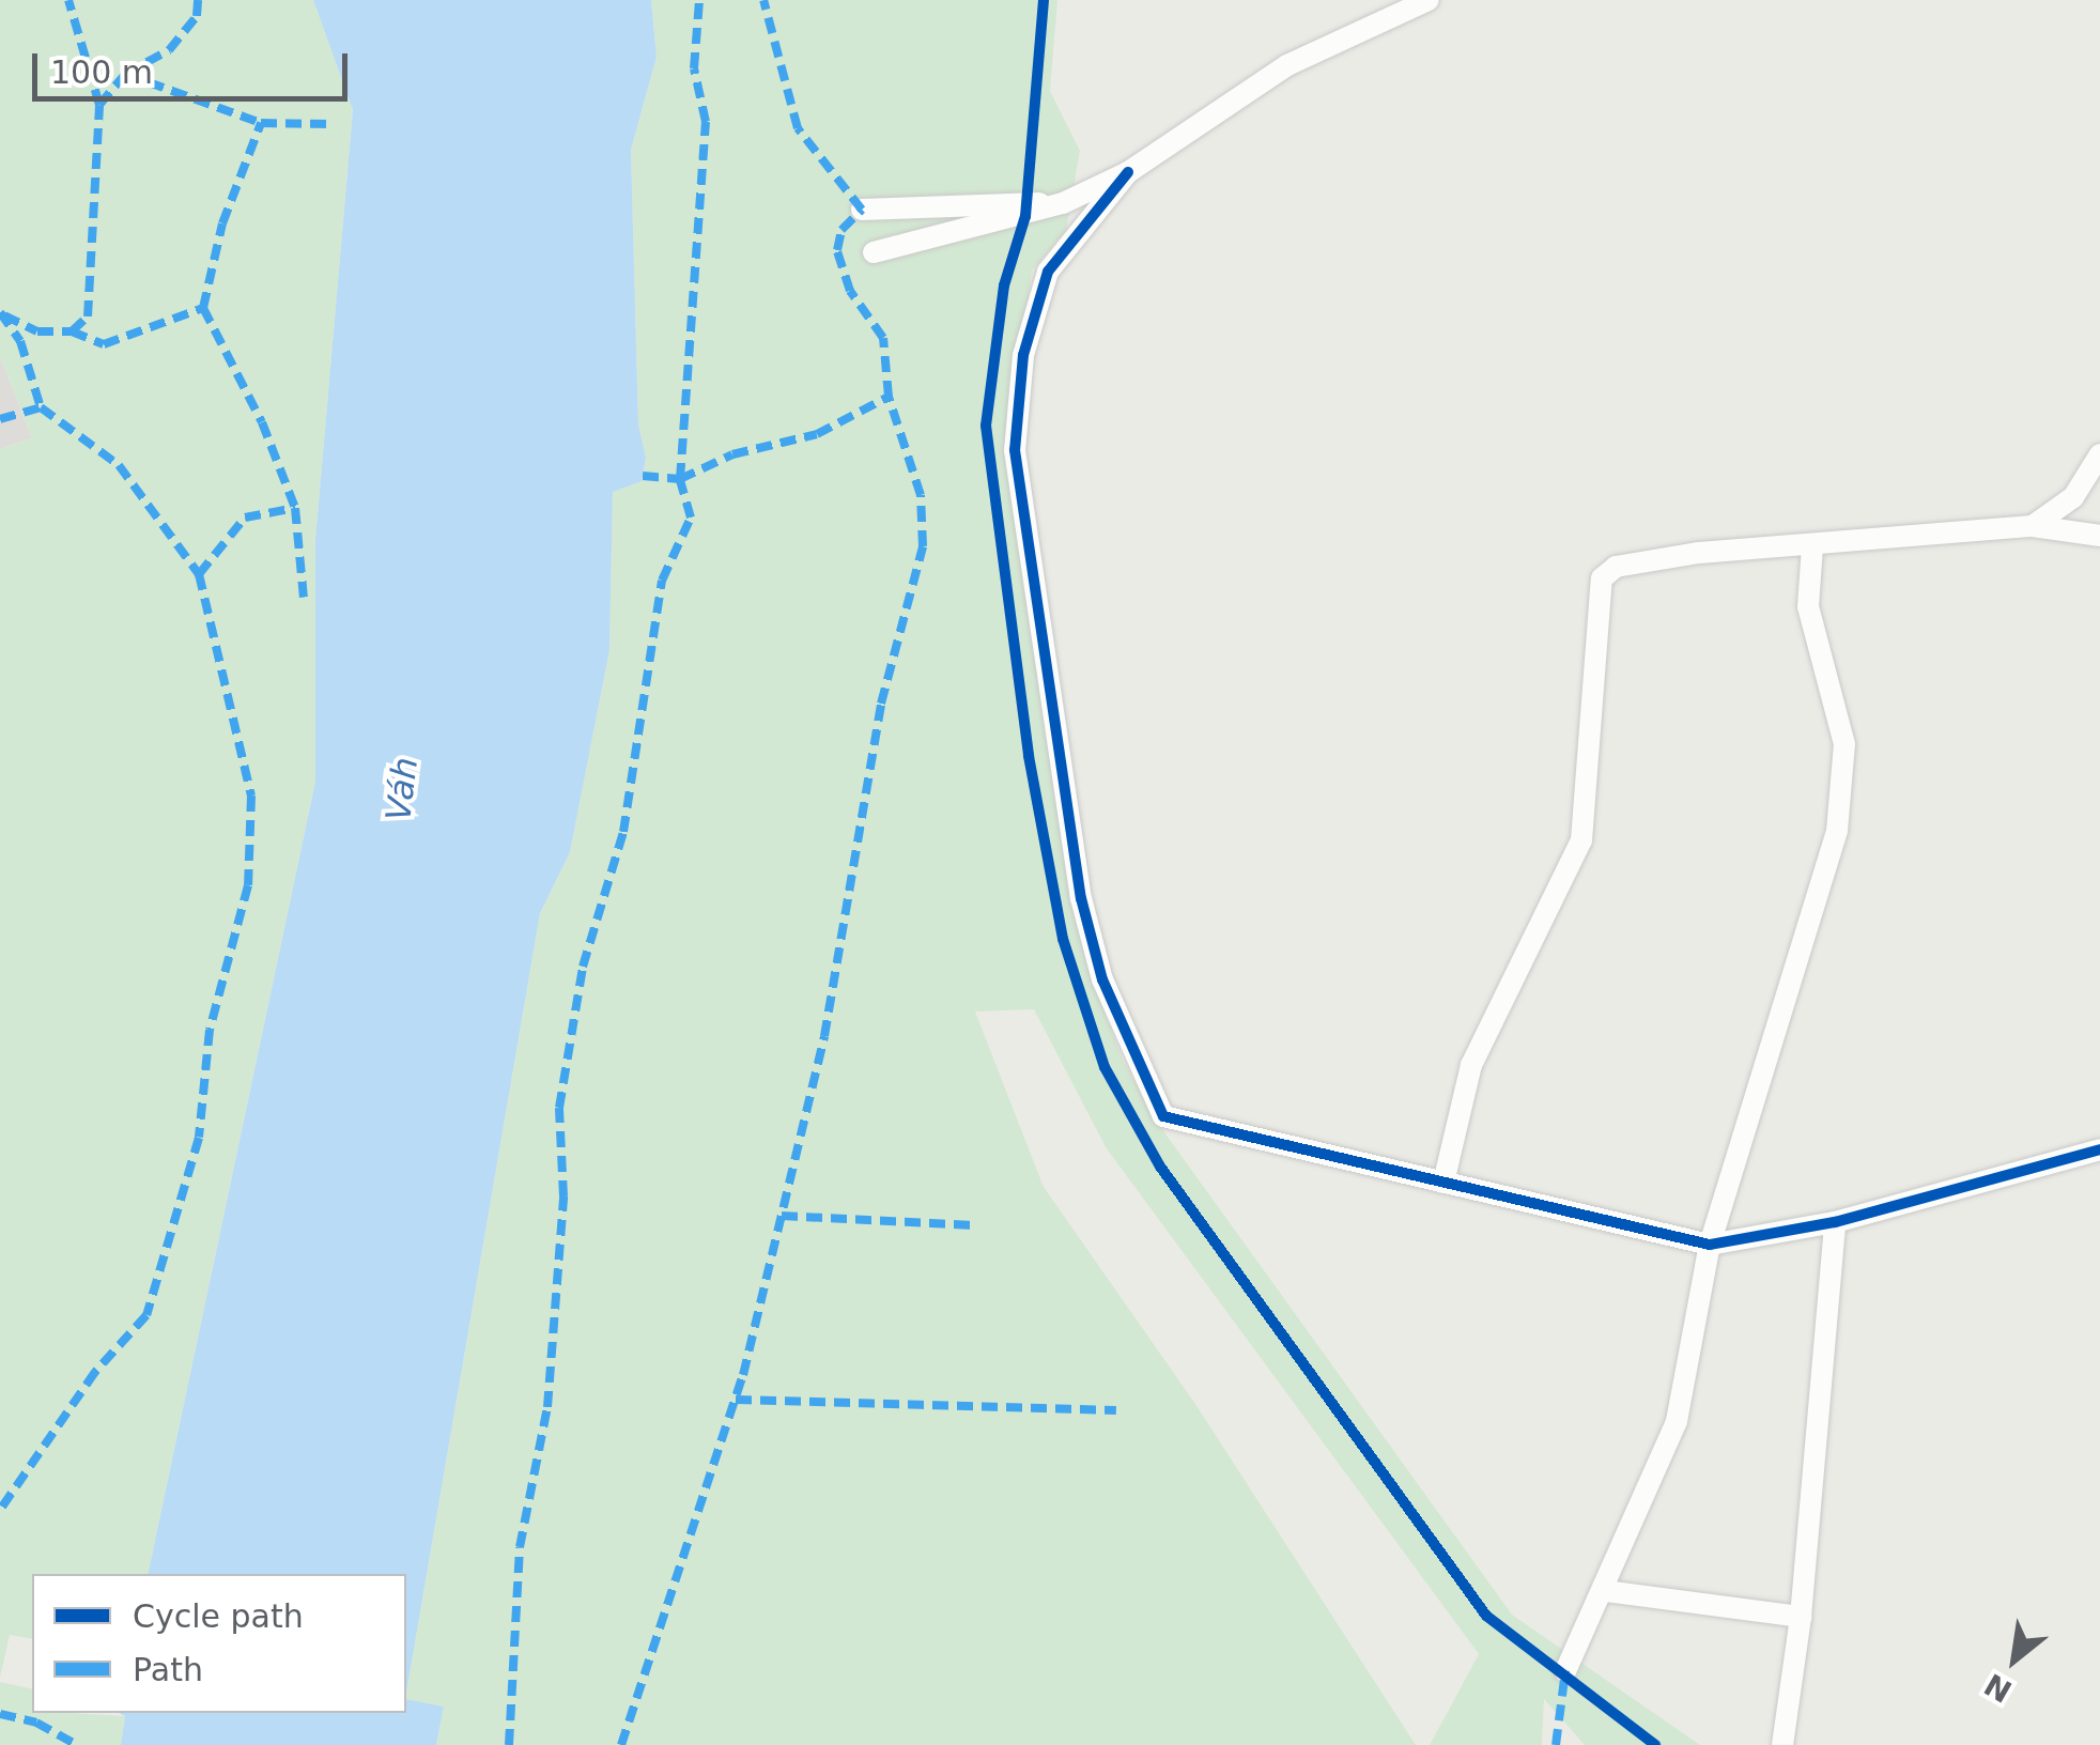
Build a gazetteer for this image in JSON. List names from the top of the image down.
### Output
{
  "water": ["Váh"],
  "legend": ["Cycle path", "Path"],
  "scale_bar": "100 m",
  "north": "bottom left"
}
